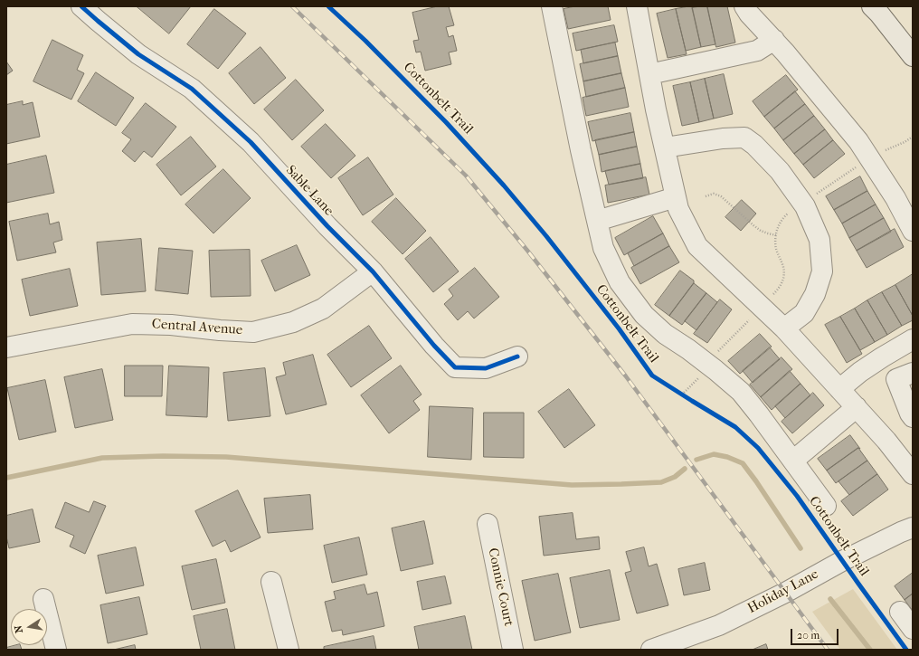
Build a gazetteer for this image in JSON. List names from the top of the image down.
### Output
{
  "streets": {
    "street": [
      "Sable Lane",
      "Central Avenue",
      "Connie Court",
      "Holiday Lane"
    ],
    "cycle path": ["Cottonbelt Trail"]
  },
  "crossings": [
    ["Sable Lane", "Central Avenue"]
  ],
  "scale_bar": "20 m",
  "north": "left"
}
